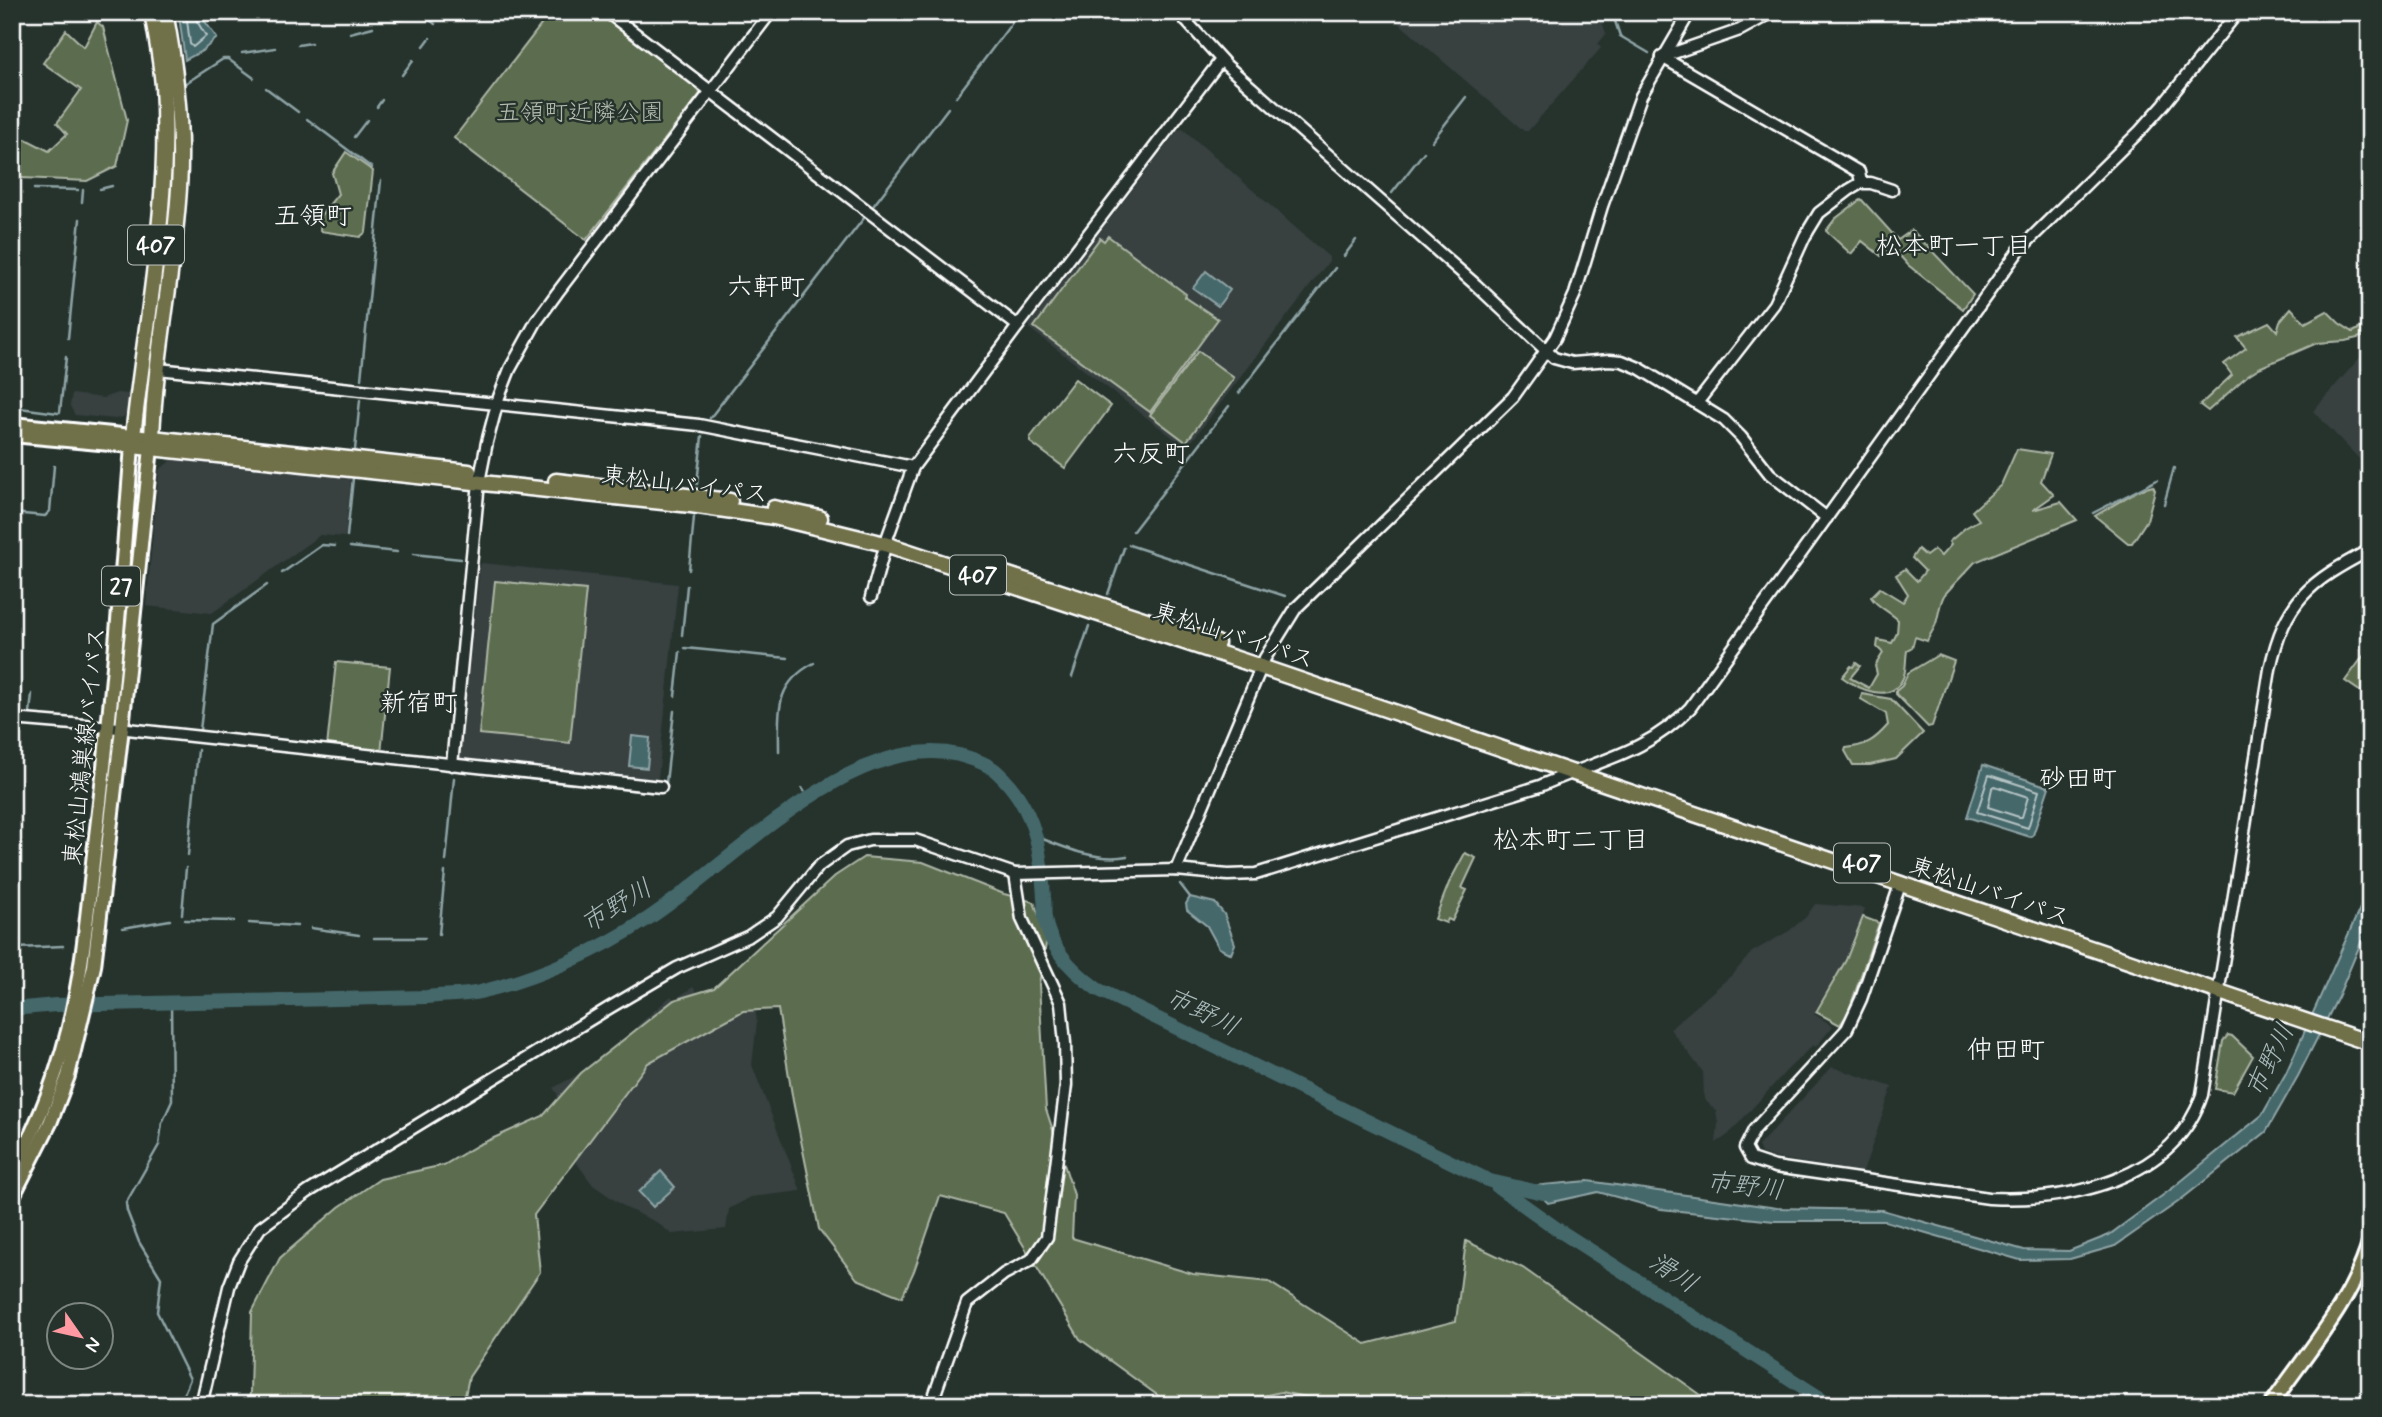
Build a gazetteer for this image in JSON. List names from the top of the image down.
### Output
{
  "streets": {
    "highway": ["407", "東松山バイパス"],
    "main road": ["27", "東松山鴻巣線バイパス"]
  },
  "crossings": [
    ["407", "東松山バイパス"],
    ["407", "東松山鴻巣線バイパス"],
    ["東松山バイパス", "東松山鴻巣線バイパス"],
    ["27", "東松山鴻巣線バイパス"]
  ],
  "districts": [
    "五領町",
    "松本町一丁目",
    "六軒町",
    "六反町",
    "新宿町",
    "砂田町",
    "松本町二丁目",
    "仲田町"
  ],
  "water": ["市野川", "滑川"],
  "parks": ["五領町近隣公園"],
  "north": "bottom right"
}
